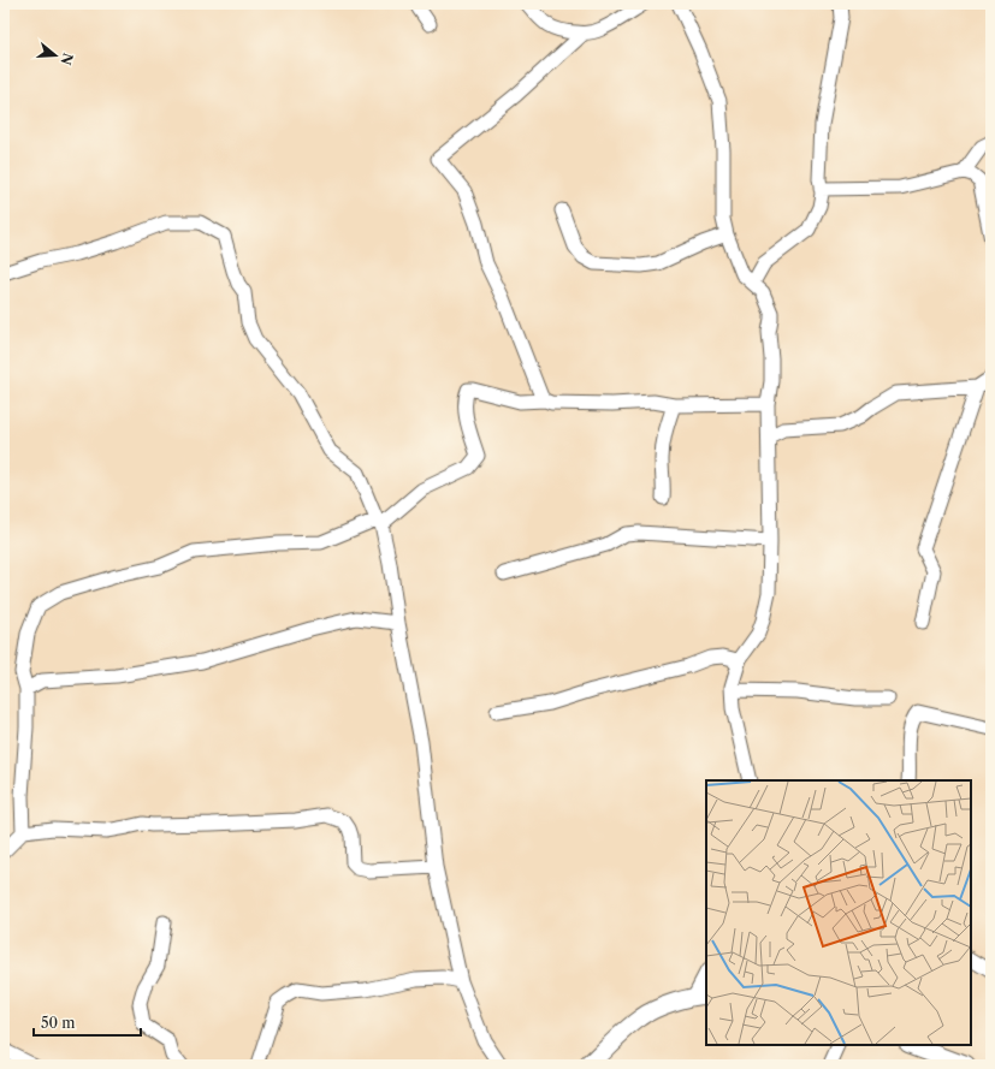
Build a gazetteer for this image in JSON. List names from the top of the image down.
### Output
{
  "scale_bar": "50 m",
  "north": "right"
}
